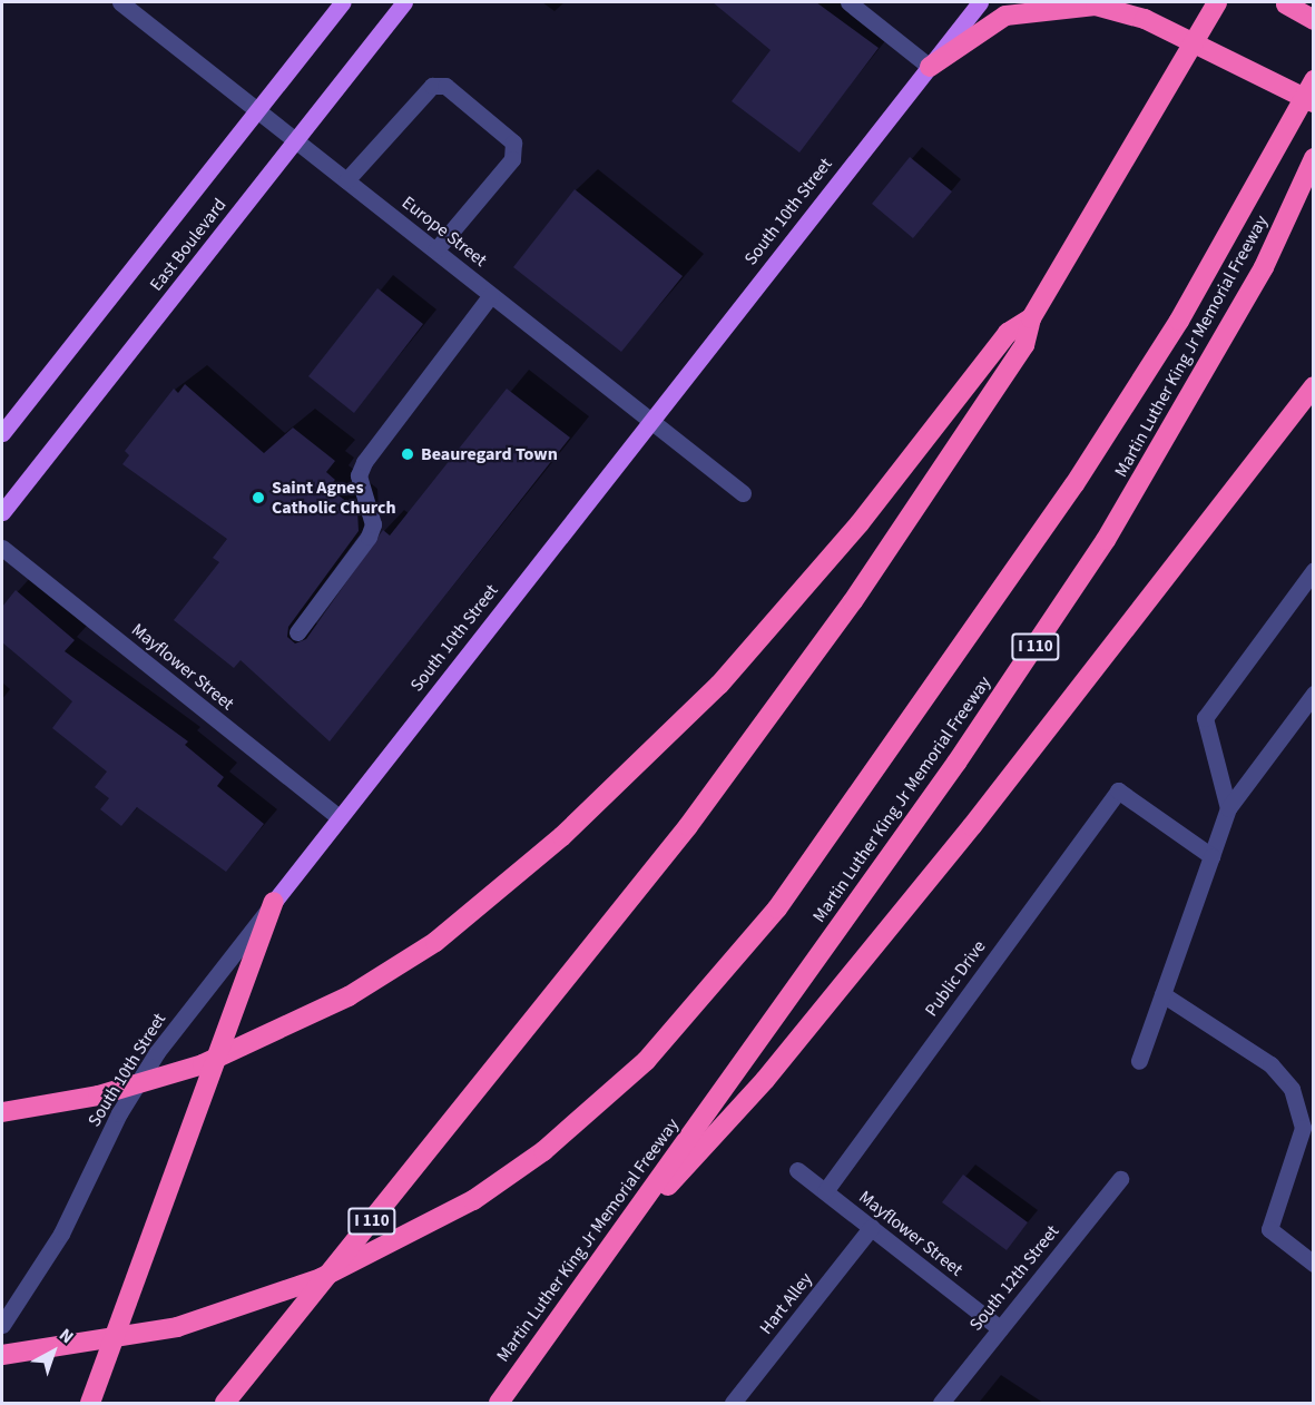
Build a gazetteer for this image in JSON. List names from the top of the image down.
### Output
{
  "streets": {
    "highway": ["Martin Luther King Jr Memorial Freeway", "I 110"],
    "main road": ["South 10th Street", "East Boulevard"],
    "street": [
      "Europe Street",
      "Mayflower Street",
      "Public Drive",
      "South 12th Street",
      "Hart Alley"
    ]
  },
  "crossings": [
    ["South 10th Street", "Europe Street"],
    ["South 10th Street", "Mayflower Street"],
    ["Europe Street", "East Boulevard"],
    ["Mayflower Street", "Public Drive"],
    ["Mayflower Street", "South 12th Street"],
    ["Mayflower Street", "Hart Alley"]
  ],
  "places": ["Beauregard Town", "Saint Agnes Catholic Church"],
  "north": "top right"
}
